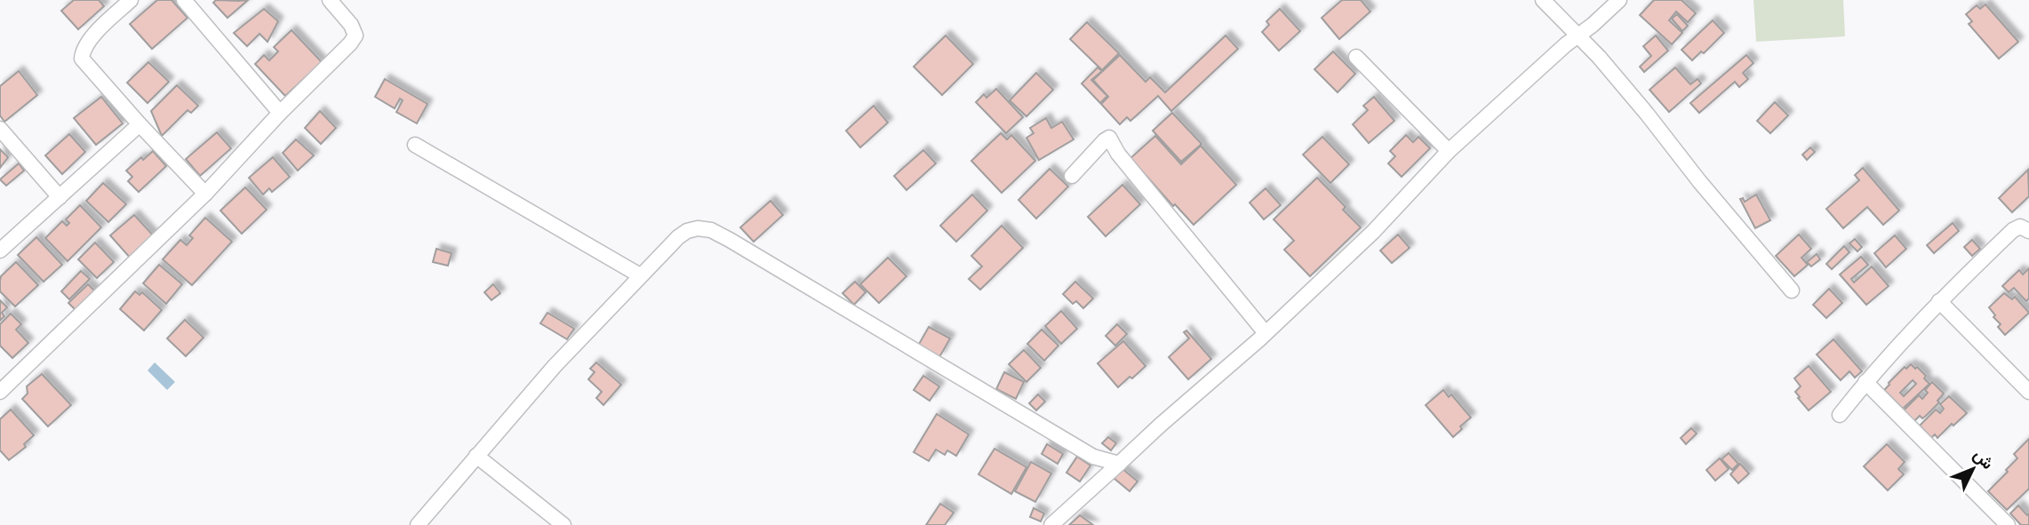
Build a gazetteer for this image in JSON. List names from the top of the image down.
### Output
{
  "north": "top right"
}
